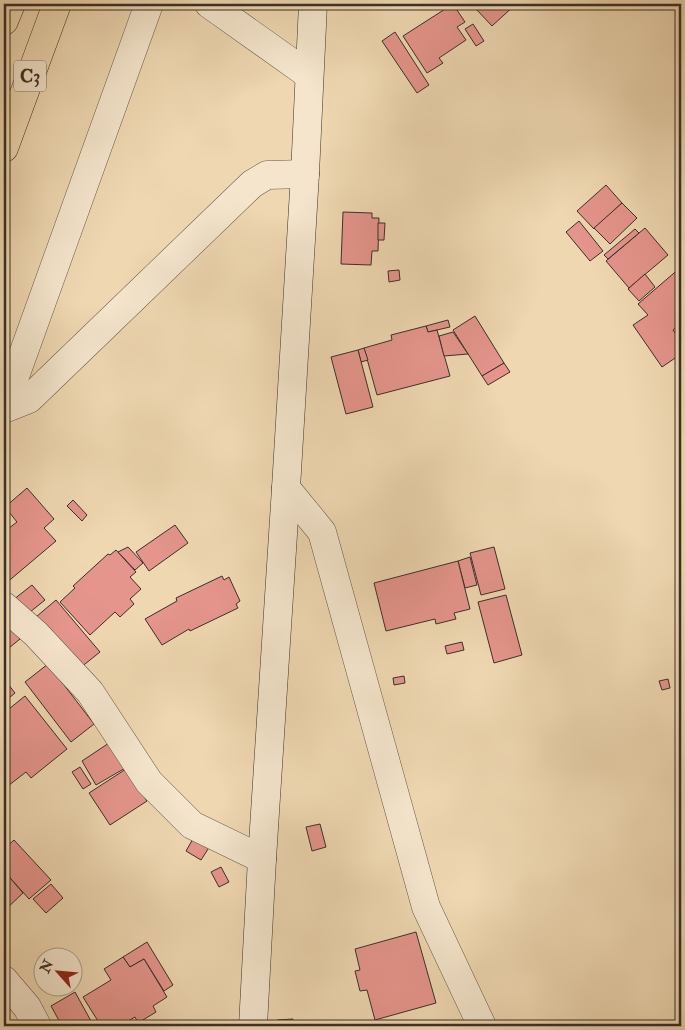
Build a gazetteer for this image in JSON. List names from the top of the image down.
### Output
{
  "streets": {
    "highway": ["C3"]
  },
  "north": "top left"
}
